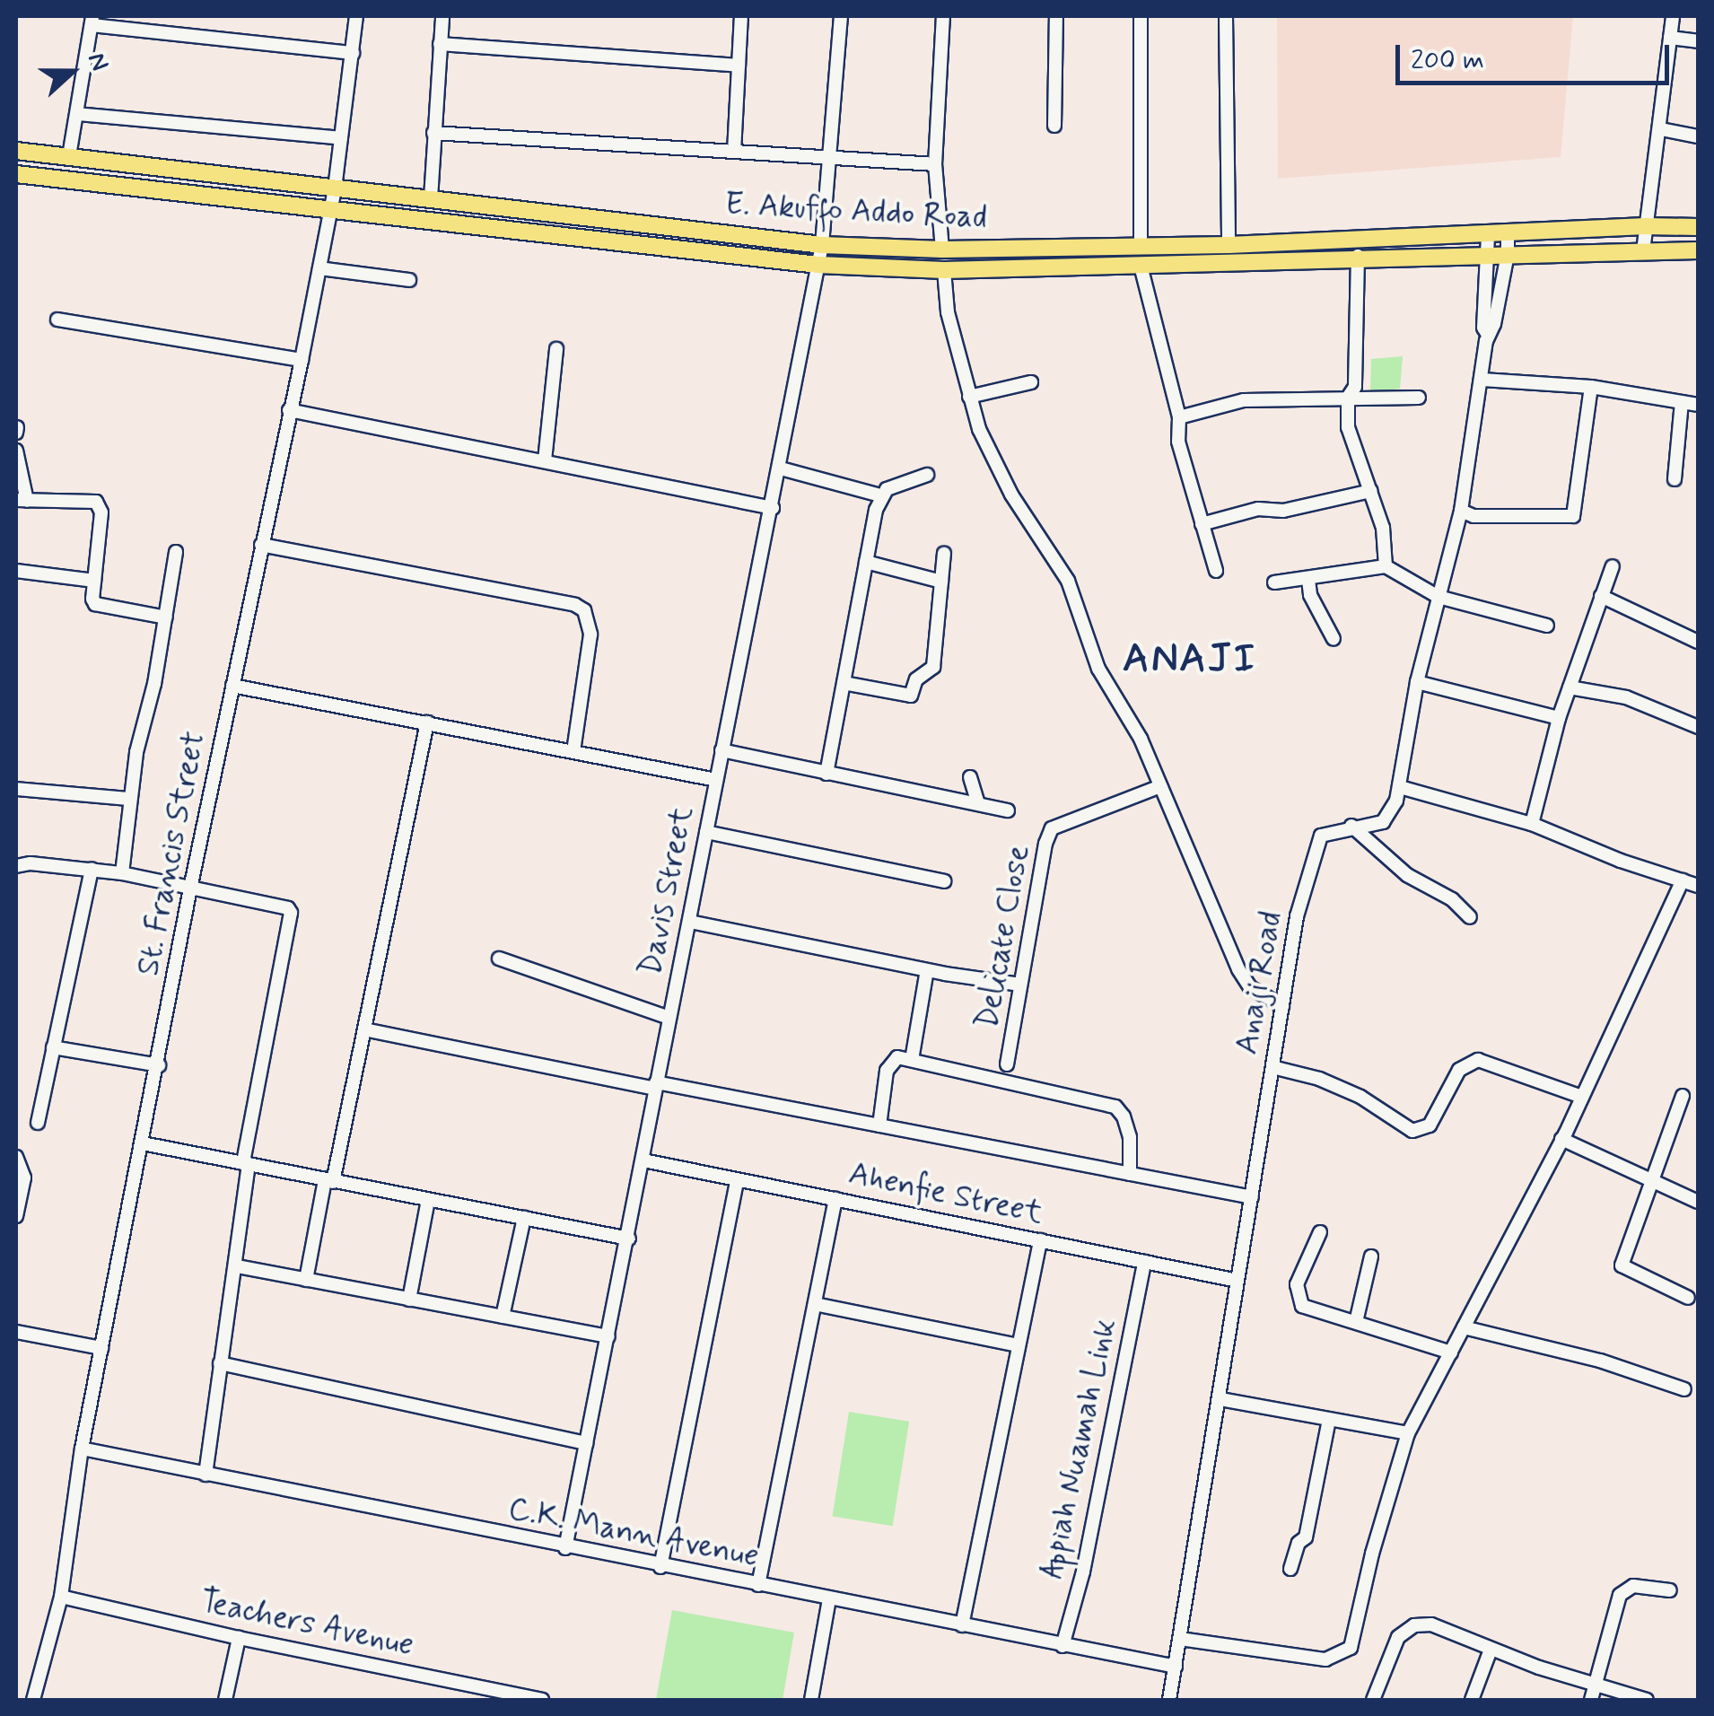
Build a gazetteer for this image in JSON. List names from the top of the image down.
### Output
{
  "streets": {
    "main road": ["E. Akuffo Addo Road"],
    "street": [
      "St. Francis Street",
      "Davis Street",
      "Delicate Close",
      "Anaji Road",
      "Ahenfie Street",
      "Appiah Nuamah Link",
      "C.K. Mann Avenue",
      "Teachers Avenue"
    ]
  },
  "crossings": [
    ["E. Akuffo Addo Road", "St. Francis Street"],
    ["E. Akuffo Addo Road", "Davis Street"],
    ["E. Akuffo Addo Road", "Anaji Road"],
    ["St. Francis Street", "C.K. Mann Avenue"],
    ["St. Francis Street", "Teachers Avenue"],
    ["Davis Street", "Ahenfie Street"],
    ["Davis Street", "C.K. Mann Avenue"],
    ["Anaji Road", "Ahenfie Street"],
    ["Anaji Road", "C.K. Mann Avenue"],
    ["Ahenfie Street", "Appiah Nuamah Link"],
    ["Appiah Nuamah Link", "C.K. Mann Avenue"]
  ],
  "districts": ["ANAJI"],
  "scale_bar": "200 m",
  "north": "right"
}
